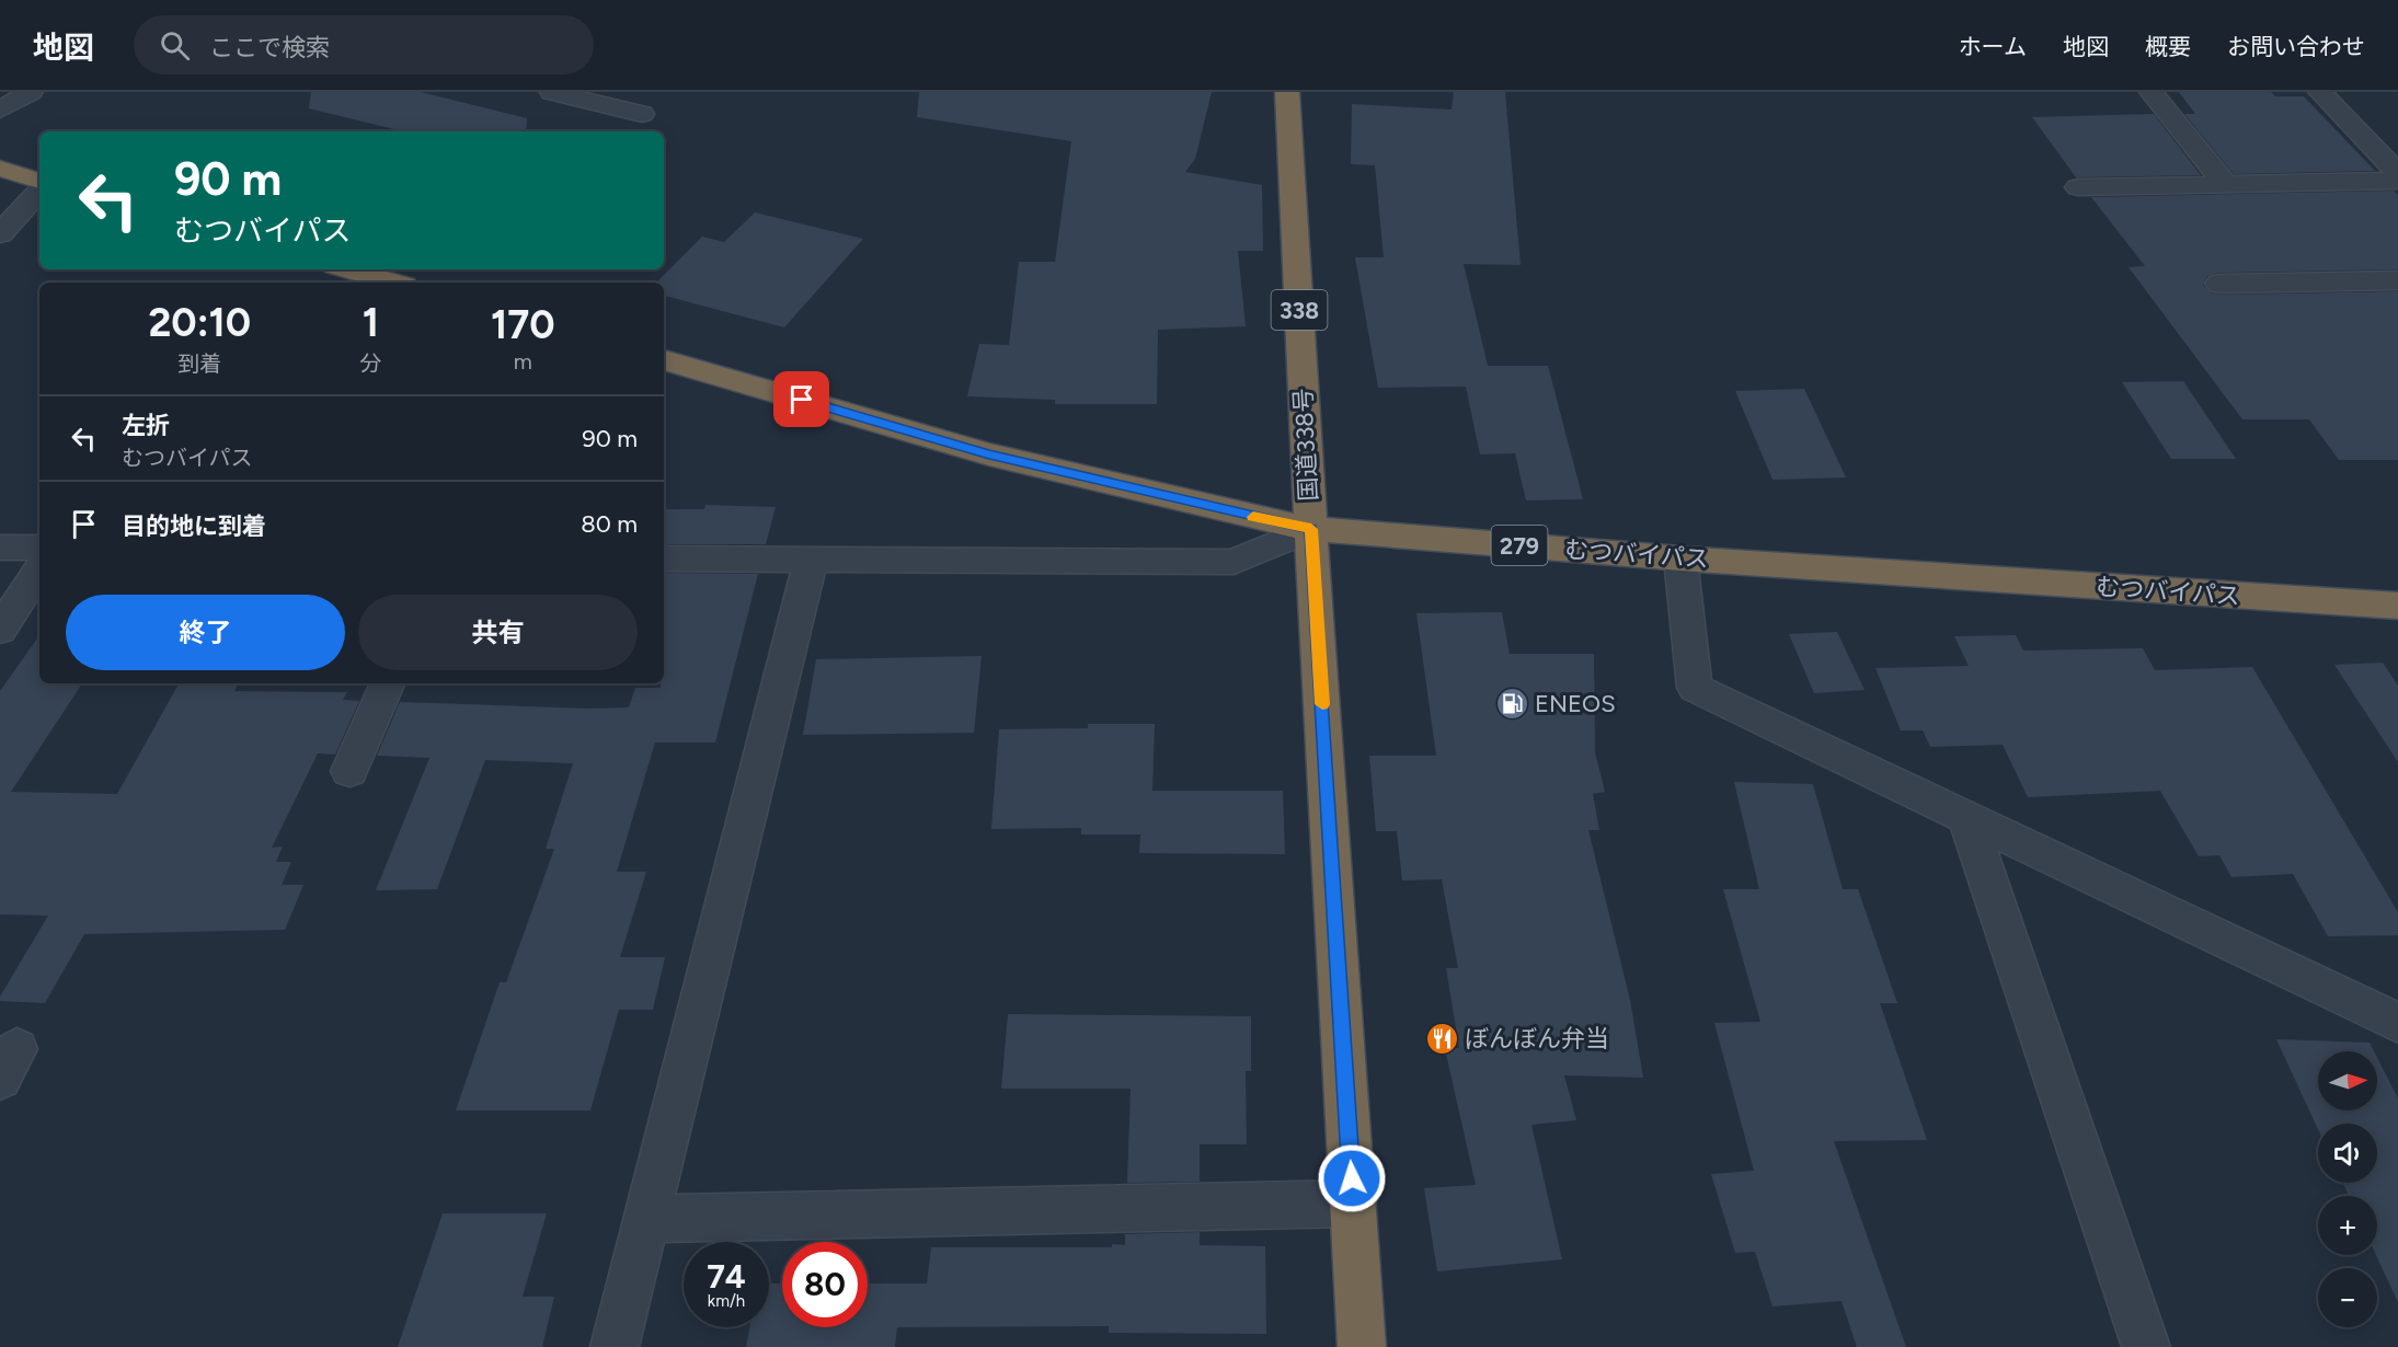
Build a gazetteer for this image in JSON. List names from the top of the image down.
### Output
{
  "streets": {
    "highway": [
      "338",
      "国道338号",
      "279",
      "むつバイパス"
    ]
  },
  "crossings": [
    ["国道338号", "むつバイパス"]
  ],
  "places": {
    "fuel station": ["ENEOS"],
    "restaurant": ["ぼんぼん弁当"]
  },
  "north": "right",
  "page": {
    "header": "地図",
    "search": "ここで検索",
    "nav": [
      "ホーム",
      "地図",
      "概要",
      "お問い合わせ"
    ],
    "turn": ["90 m", "むつバイパス"],
    "eta": [
      "20:10",
      "到着",
      "1",
      "分",
      "170",
      "m"
    ],
    "list": [
      {
        "name": "左折",
        "note": "むつバイパス",
        "value": "90 m"
      },
      {
        "name": "目的地に到着",
        "value": "80 m"
      }
    ],
    "buttons": ["終了", "共有"],
    "map_buttons": ["+", "−"],
    "speed": "74 km/h",
    "limit": "80"
  }
}
